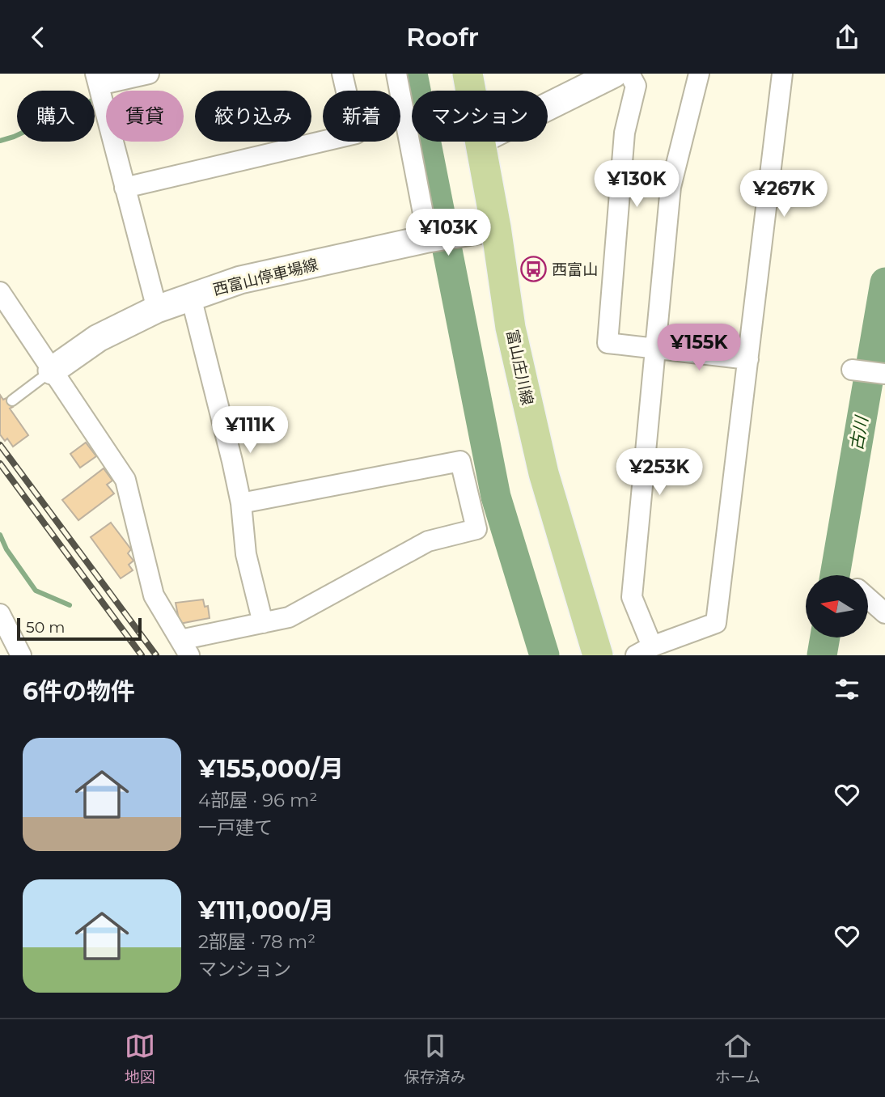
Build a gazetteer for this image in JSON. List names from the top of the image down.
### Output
{
  "streets": {
    "main road": ["西富山停車場線", "富山庄川線"]
  },
  "crossings": [
    ["西富山停車場線", "富山庄川線"]
  ],
  "water": ["古川"],
  "places": {
    "bus stop": ["西富山"]
  },
  "scale_bar": "50 m",
  "north": "left",
  "page": {
    "header": "Roofr",
    "chip": [
      "購入",
      "賃貸",
      "絞り込み",
      "新着",
      "マンション"
    ],
    "price": [
      "¥130K",
      "¥267K",
      "¥103K",
      "¥155K",
      "¥111K",
      "¥253K"
    ],
    "scale": "50 m",
    "heading": "6件の物件",
    "list": [
      {
        "name": "¥155,000/月",
        "note": "4部屋 · 96 m² · 一戸建て"
      },
      {
        "name": "¥111,000/月",
        "note": "2部屋 · 78 m² · マンション"
      }
    ],
    "tabs": ["地図", "保存済み", "ホーム"]
  }
}
